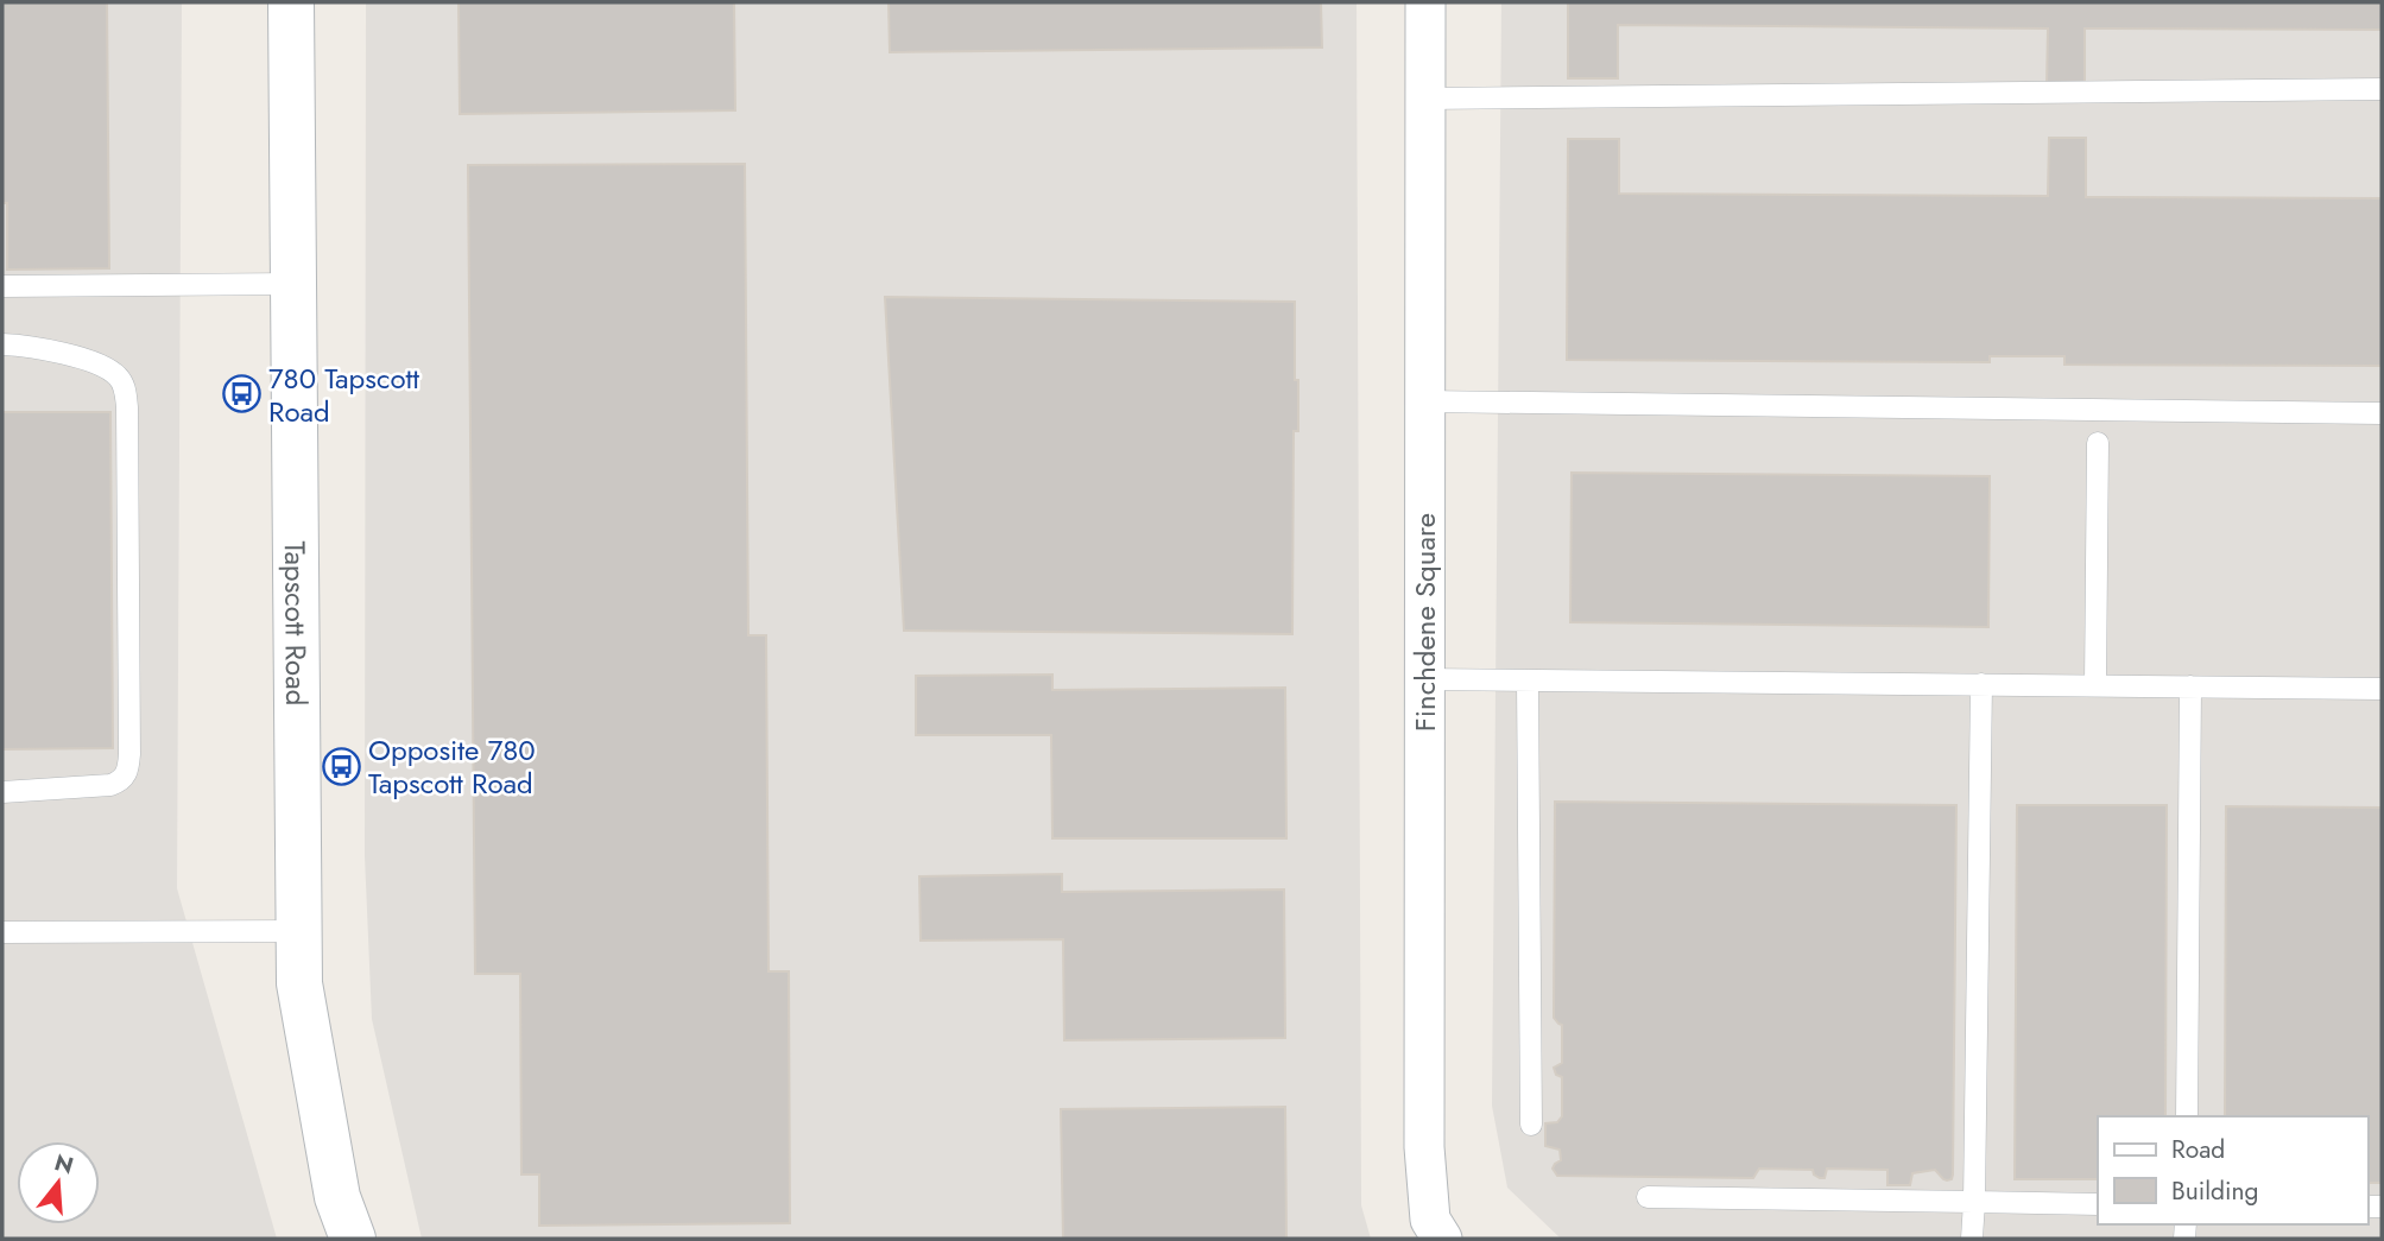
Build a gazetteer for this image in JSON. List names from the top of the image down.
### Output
{
  "streets": {
    "street": ["Finchdene Square", "Tapscott Road"]
  },
  "places": {
    "bus stop": ["780 Tapscott Road", "Opposite 780 Tapscott Road"]
  },
  "legend": ["Road", "Building"],
  "north": "top"
}
